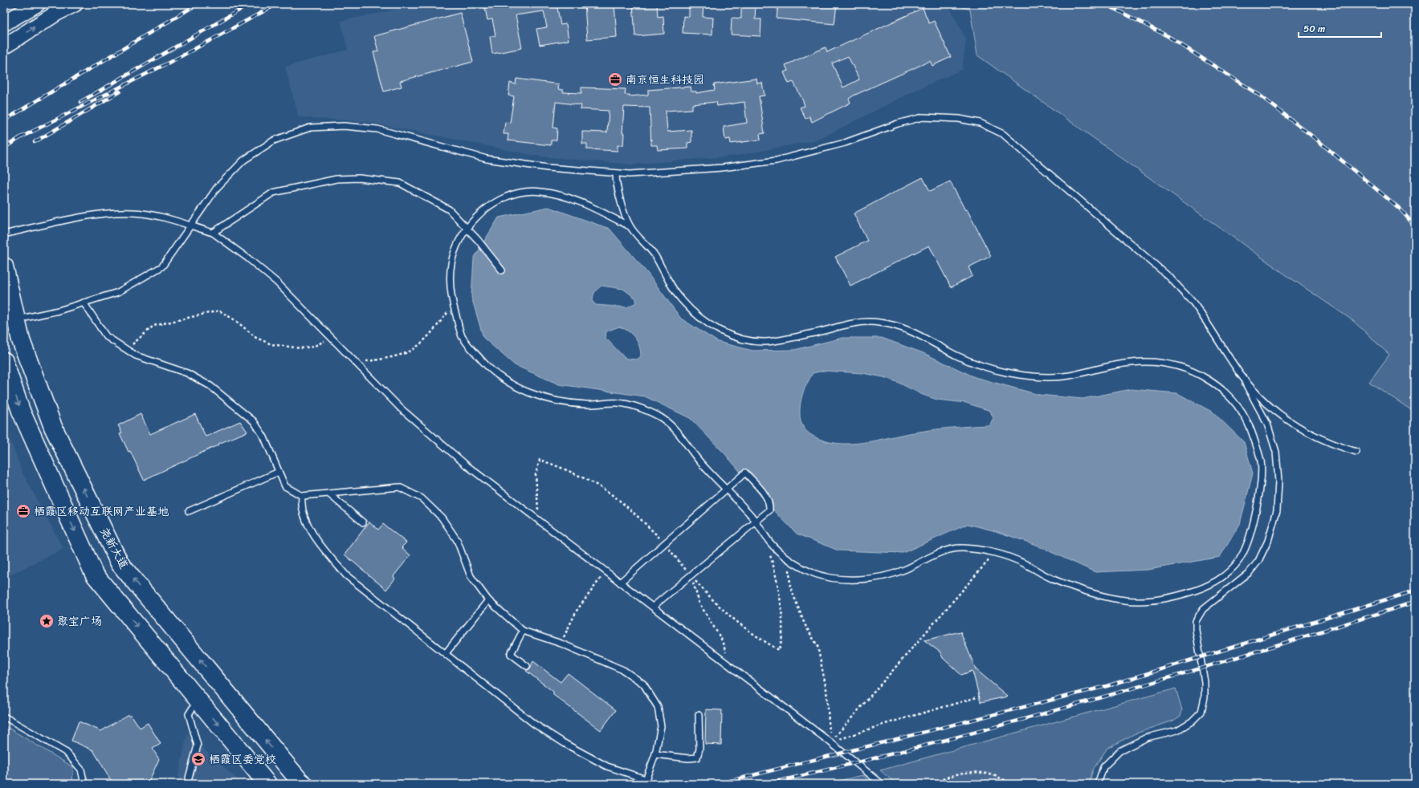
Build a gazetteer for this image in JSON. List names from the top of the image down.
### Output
{
  "streets": {
    "main road": ["尧新大道"]
  },
  "places": {
    "office": ["南京恒生科技园", "栖霞区移动互联网产业基地"],
    "place": ["聚宝广场"],
    "school or university": ["栖霞区委党校"]
  },
  "scale_bar": "50 m"
}
